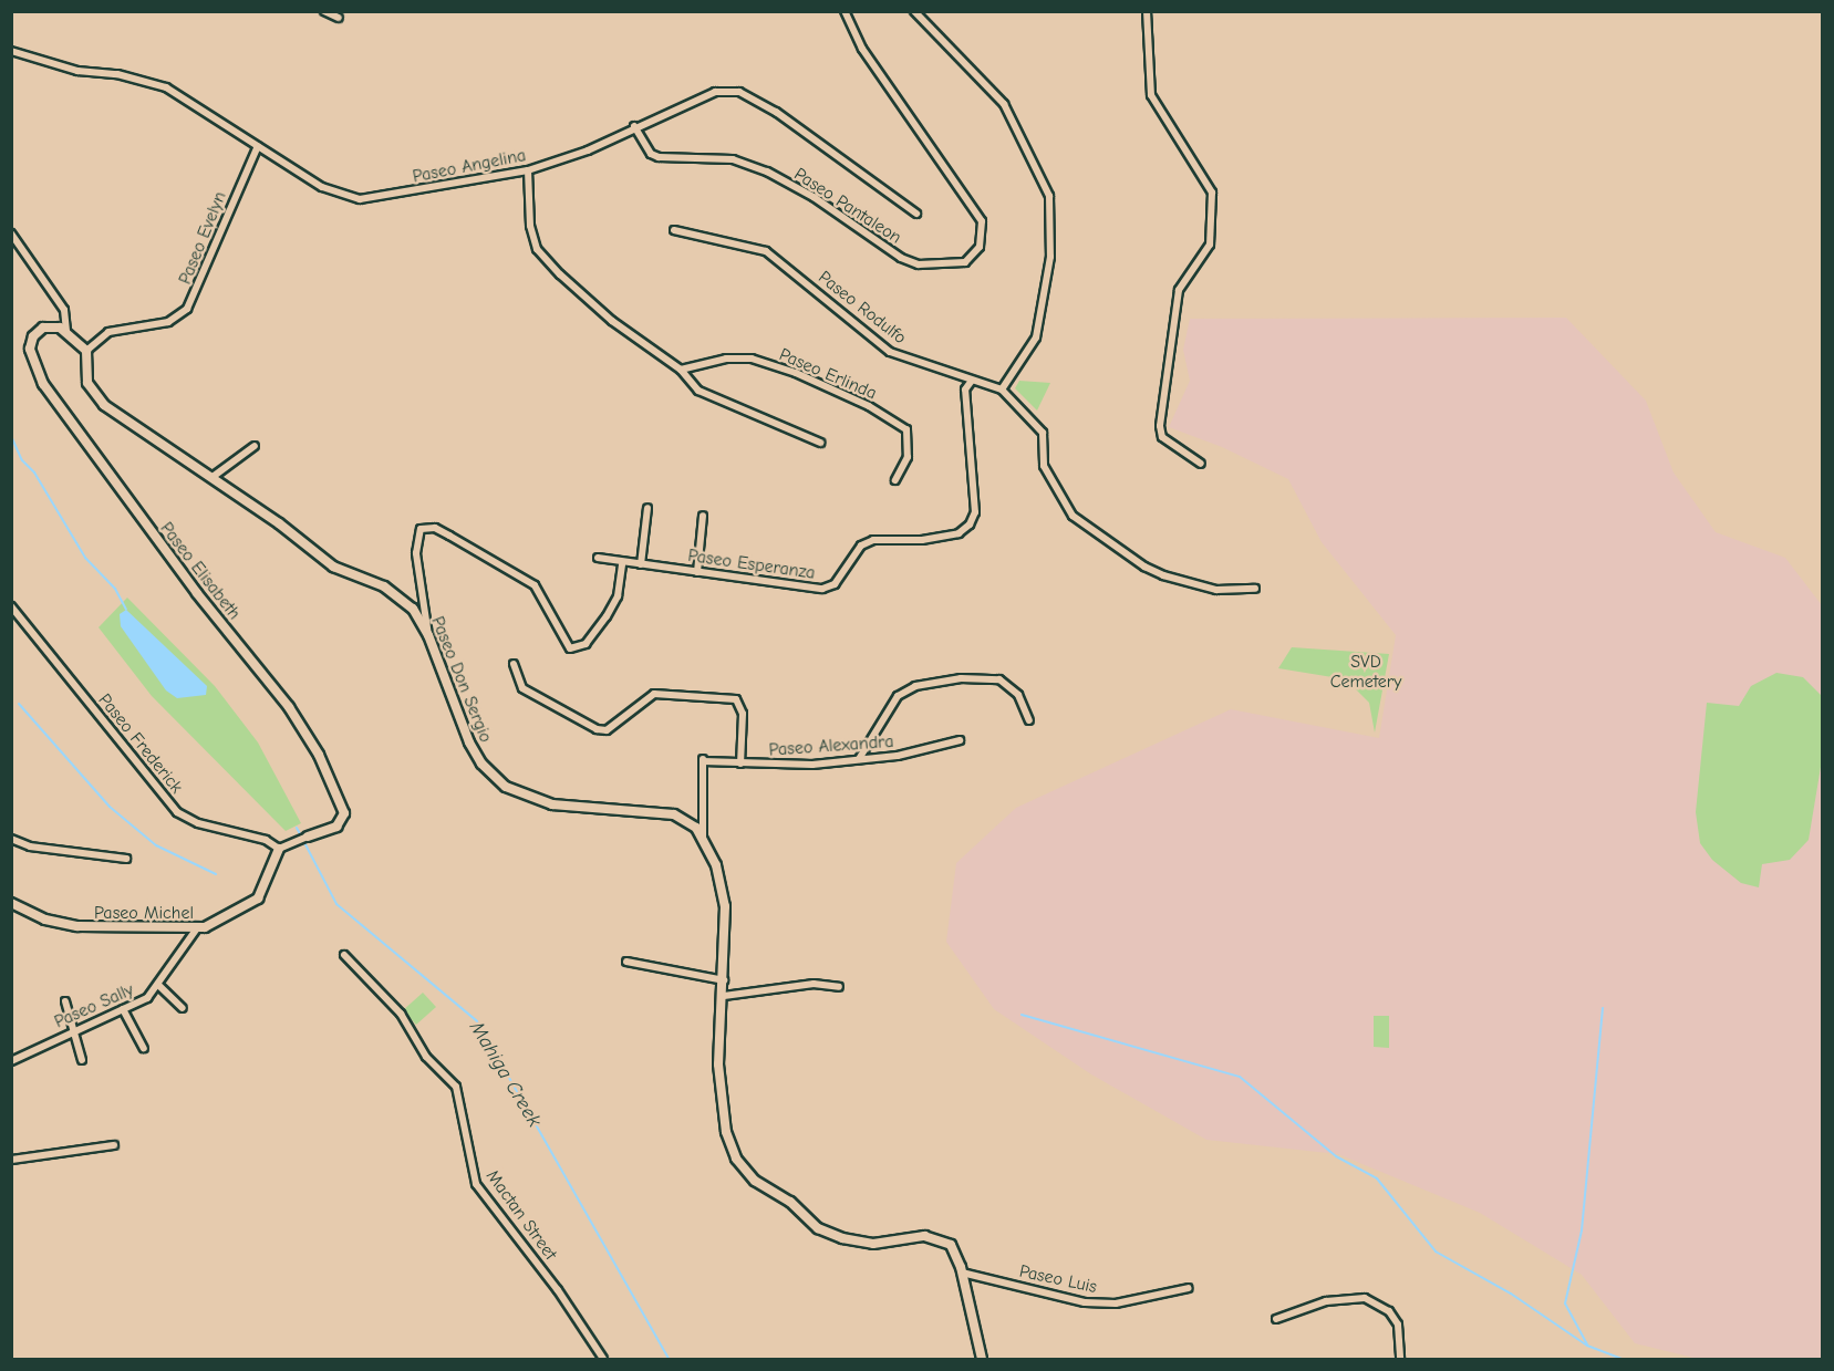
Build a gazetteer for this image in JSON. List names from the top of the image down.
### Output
{
  "streets": {
    "street": [
      "Paseo Angelina",
      "Paseo Pantaleon",
      "Paseo Evelyn",
      "Paseo Rodulfo",
      "Paseo Erlinda",
      "Paseo Esperanza",
      "Paseo Elisabeth",
      "Paseo Don Sergio",
      "Paseo Frederick",
      "Paseo Alexandra",
      "Paseo Michel",
      "Paseo Sally",
      "Mactan Street",
      "Paseo Luis"
    ]
  },
  "crossings": [
    ["Paseo Angelina", "Paseo Pantaleon"],
    ["Paseo Angelina", "Paseo Evelyn"],
    ["Paseo Evelyn", "Paseo Don Sergio"],
    ["Paseo Rodulfo", "Paseo Esperanza"],
    ["Paseo Elisabeth", "Paseo Frederick"],
    ["Paseo Elisabeth", "Paseo Michel"],
    ["Paseo Don Sergio", "Paseo Alexandra"],
    ["Paseo Frederick", "Paseo Michel"],
    ["Paseo Michel", "Paseo Sally"]
  ],
  "water": ["Mahiga Creek"],
  "parks": ["SVD Cemetery"]
}
